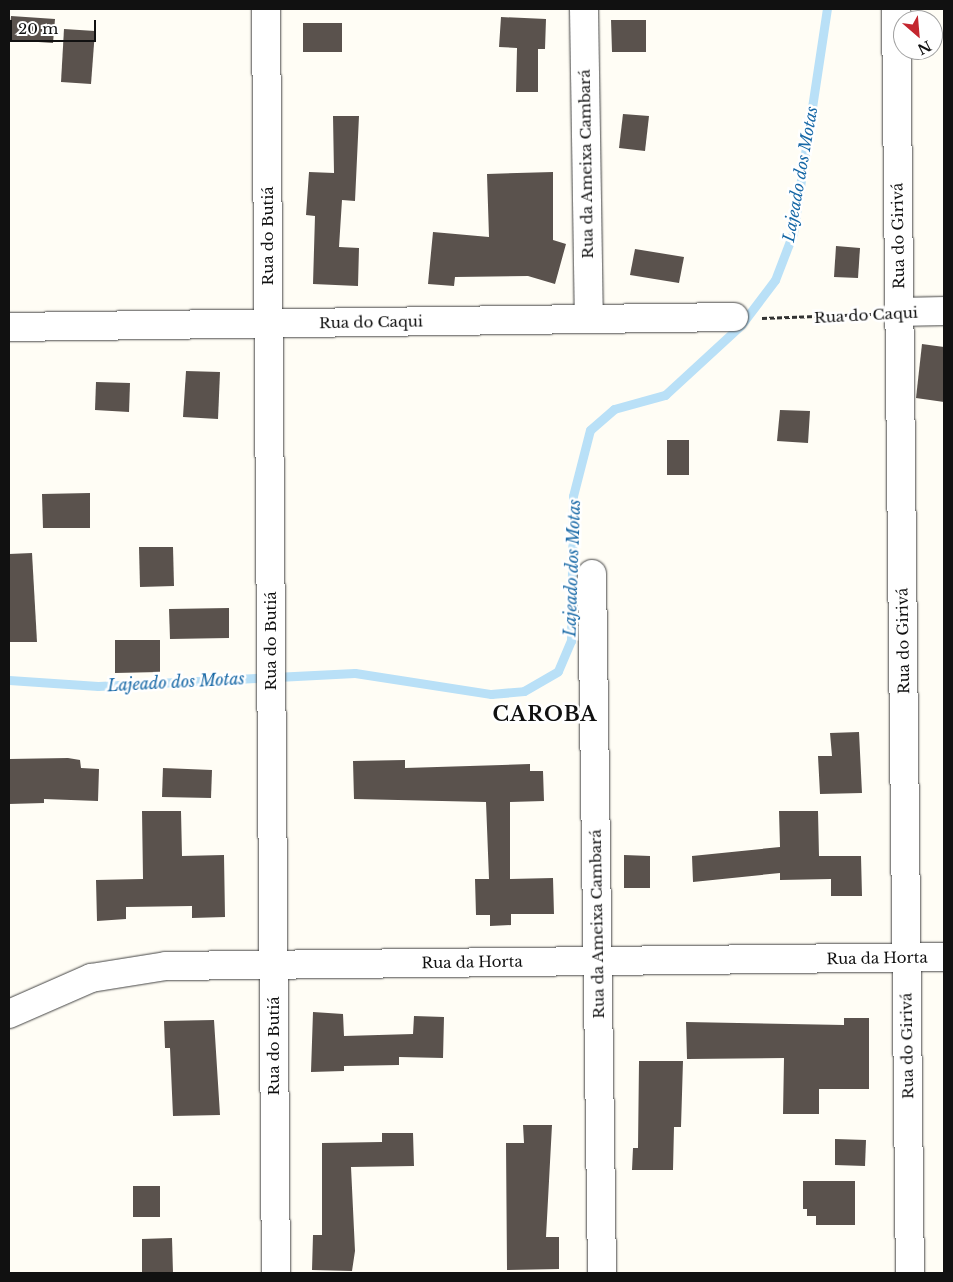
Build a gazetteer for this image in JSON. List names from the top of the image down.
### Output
{
  "streets": {
    "street": [
      "Rua da Ameixa Cambará",
      "Rua do Butiá",
      "Rua do Girivá",
      "Rua do Caqui",
      "Rua da Horta"
    ]
  },
  "crossings": [
    ["Rua da Ameixa Cambará", "Rua do Caqui"],
    ["Rua da Ameixa Cambará", "Rua da Horta"],
    ["Rua do Butiá", "Rua do Caqui"],
    ["Rua do Butiá", "Rua da Horta"],
    ["Rua do Girivá", "Rua do Caqui"],
    ["Rua do Girivá", "Rua da Horta"]
  ],
  "districts": ["CAROBA"],
  "water": ["Lajeado dos Motas"],
  "scale_bar": "20 m",
  "north": "bottom right"
}
